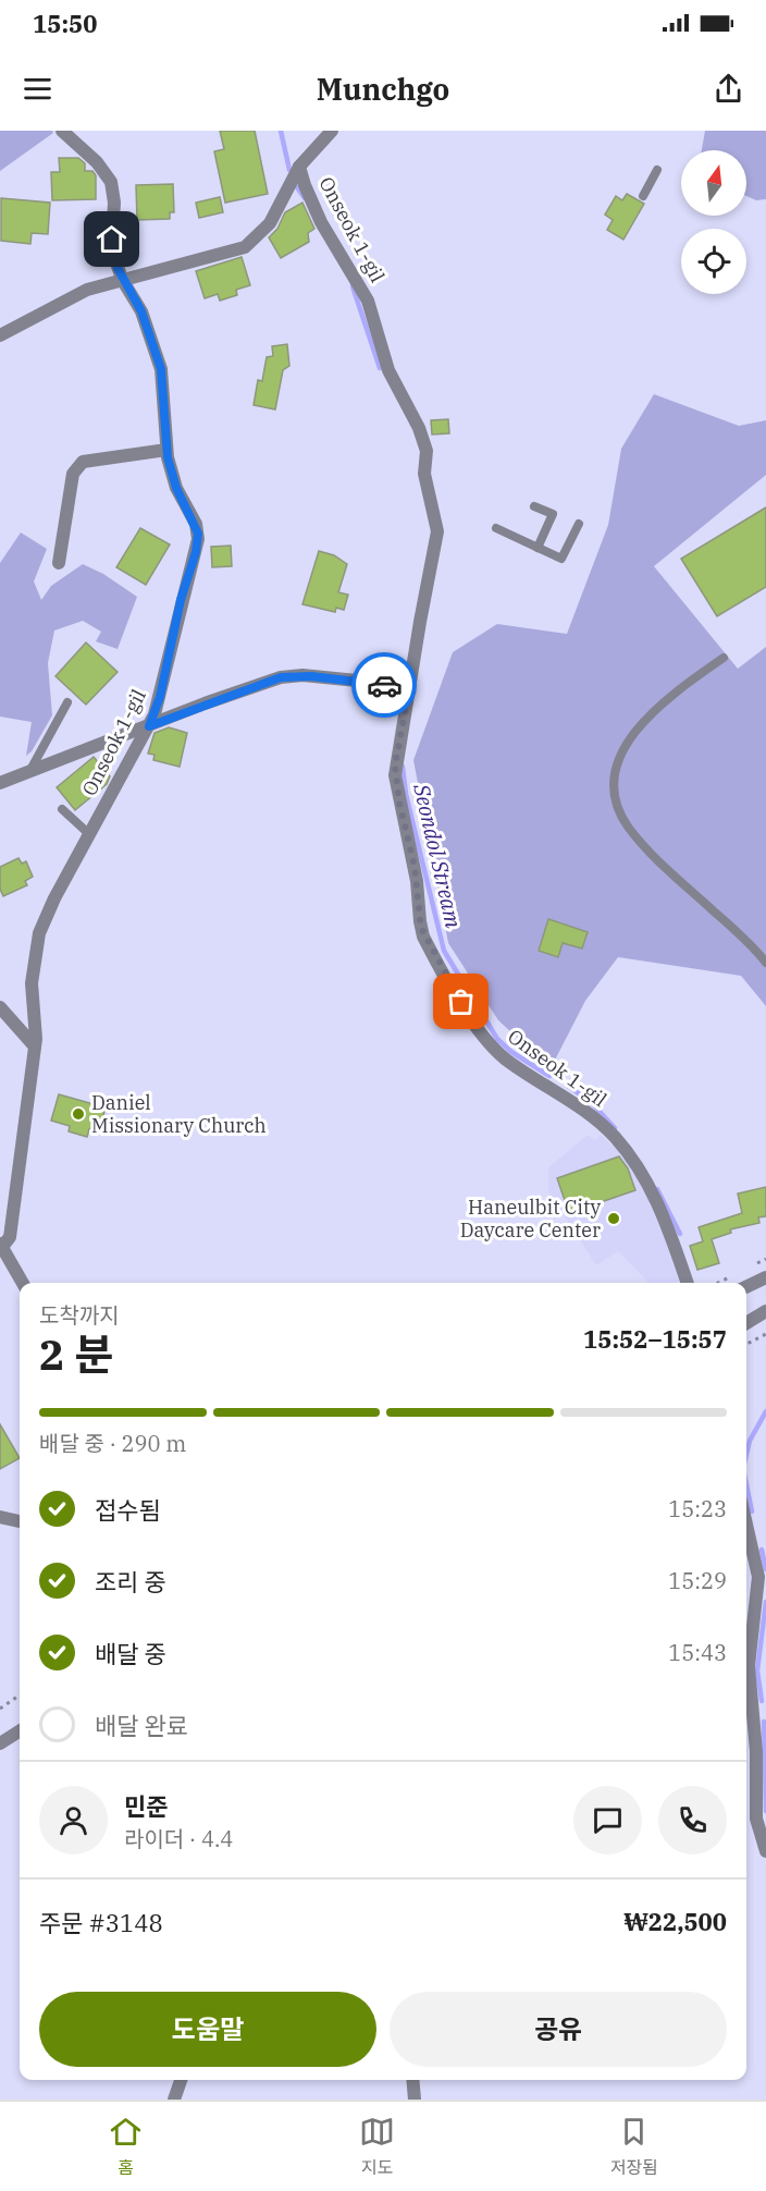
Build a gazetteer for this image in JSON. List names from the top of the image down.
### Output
{
  "streets": {
    "street": ["Onseok 1-gil"]
  },
  "water": ["Seondol Stream"],
  "places": ["Daniel Missionary Church", "Haneulbit City Daycare Center"],
  "north": "top",
  "page": {
    "status": "15:50",
    "header": "Munchgo",
    "heading": ["2 분", "도착까지", "15:52–15:57"],
    "panel": [
      "민준",
      "라이더 · 4.4",
      "주문 #3148",
      "₩22,500"
    ],
    "bar": "배달 중 · 290 m",
    "list": [
      ["접수됨", "15:23"],
      ["조리 중", "15:29"],
      ["배달 중", "15:43"],
      "배달 완료"
    ],
    "buttons": ["도움말", "공유"],
    "tabs": ["홈", "지도", "저장됨"]
  }
}
